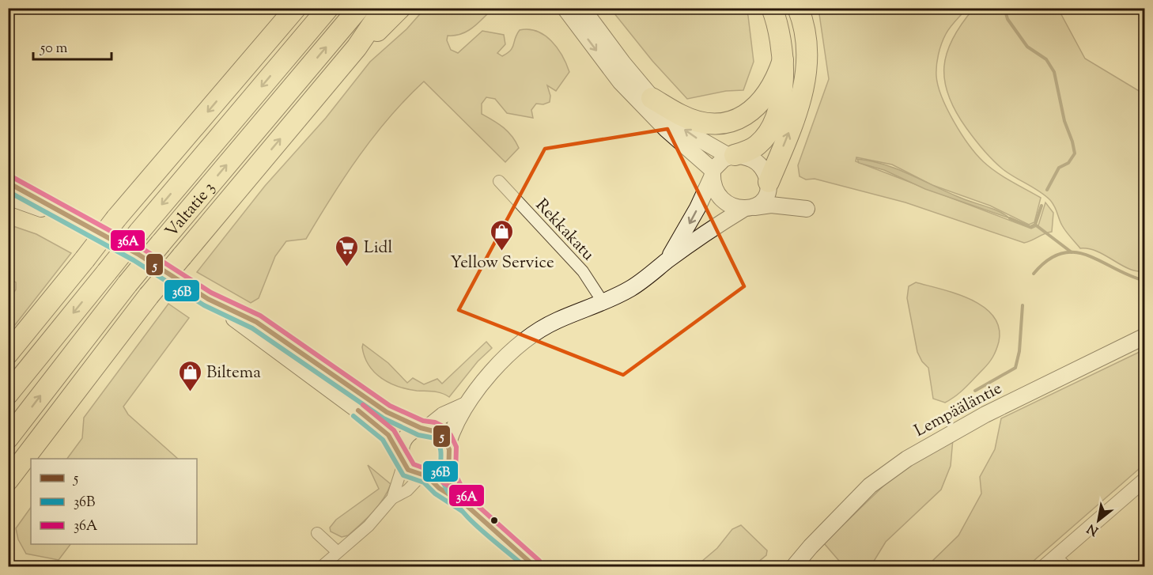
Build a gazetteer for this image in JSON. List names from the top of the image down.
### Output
{
  "streets": {
    "highway": ["Valtatie 3"],
    "main road": ["Lempääläntie"],
    "street": ["Rekkakatu"]
  },
  "places": {
    "shop": ["Yellow Service", "Biltema"],
    "supermarket": ["Lidl"]
  },
  "lines": ["transit line 36A", "transit line 5", "transit line 36B"],
  "legend": ["5", "36B", "36A"],
  "scale_bar": "50 m",
  "north": "bottom left"
}
